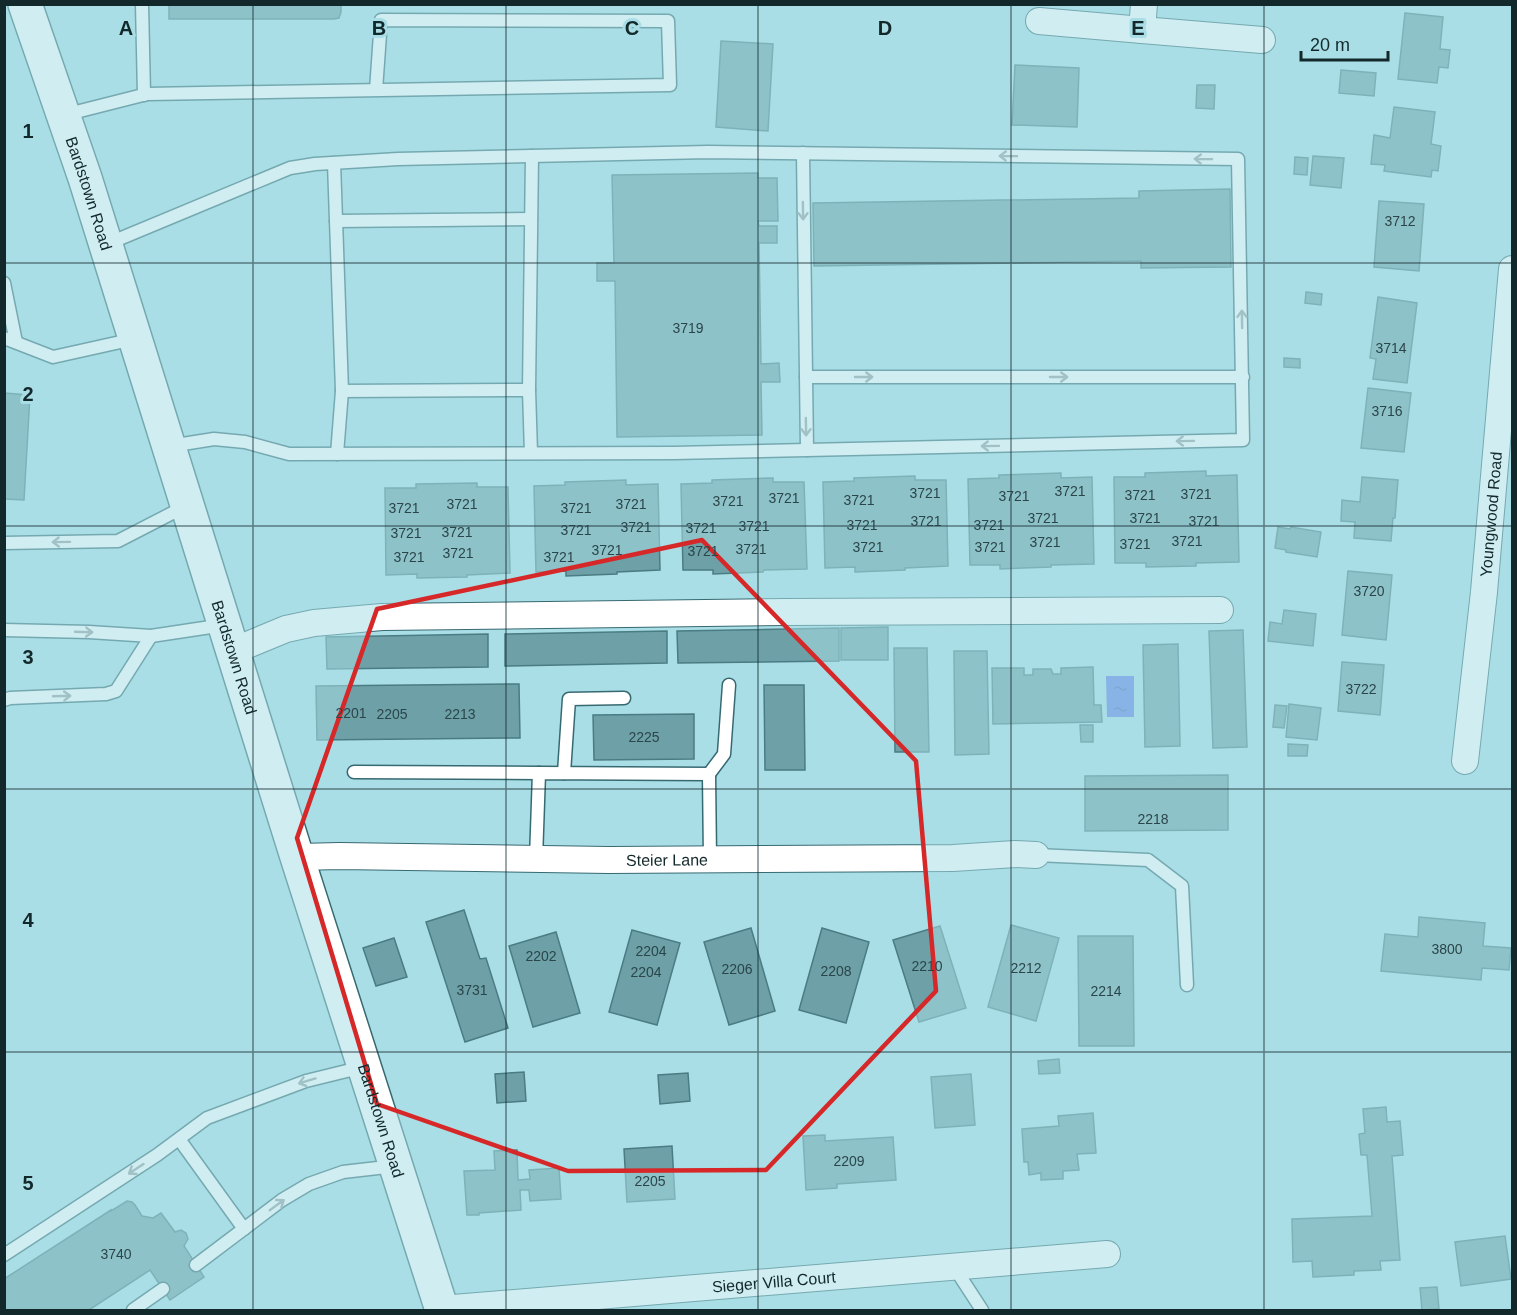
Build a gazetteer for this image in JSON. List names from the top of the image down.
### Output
{
  "streets": {
    "main road": ["Bardstown Road"],
    "street": ["Youngwood Road", "Steier Lane", "Sieger Villa Court"]
  },
  "crossings": [
    ["Bardstown Road", "Steier Lane"],
    ["Bardstown Road", "Sieger Villa Court"]
  ],
  "house_numbers": [
    "3712",
    "3719",
    "3714",
    "3716",
    "3721",
    "3721",
    "3721",
    "3721",
    "3721",
    "3721",
    "3721",
    "3721",
    "3721",
    "3721",
    "3721",
    "3721",
    "3721",
    "3721",
    "3721",
    "3721",
    "3721",
    "3721",
    "3721",
    "3721",
    "3721",
    "3721",
    "3721",
    "3721",
    "3721",
    "3721",
    "3721",
    "3721",
    "3721",
    "3721",
    "3721",
    "3721",
    "3721",
    "3721",
    "3721",
    "3720",
    "3722",
    "2201",
    "2205",
    "2213",
    "2225",
    "2218",
    "3800",
    "2204",
    "2202",
    "2210",
    "2212",
    "2206",
    "2208",
    "2204",
    "3731",
    "2214",
    "2209",
    "2205",
    "3740"
  ],
  "scale_bar": "20 m",
  "grid": {
    "columns": [
      "A",
      "B",
      "C",
      "D",
      "E"
    ],
    "rows": [
      "1",
      "2",
      "3",
      "4",
      "5"
    ]
  }
}
